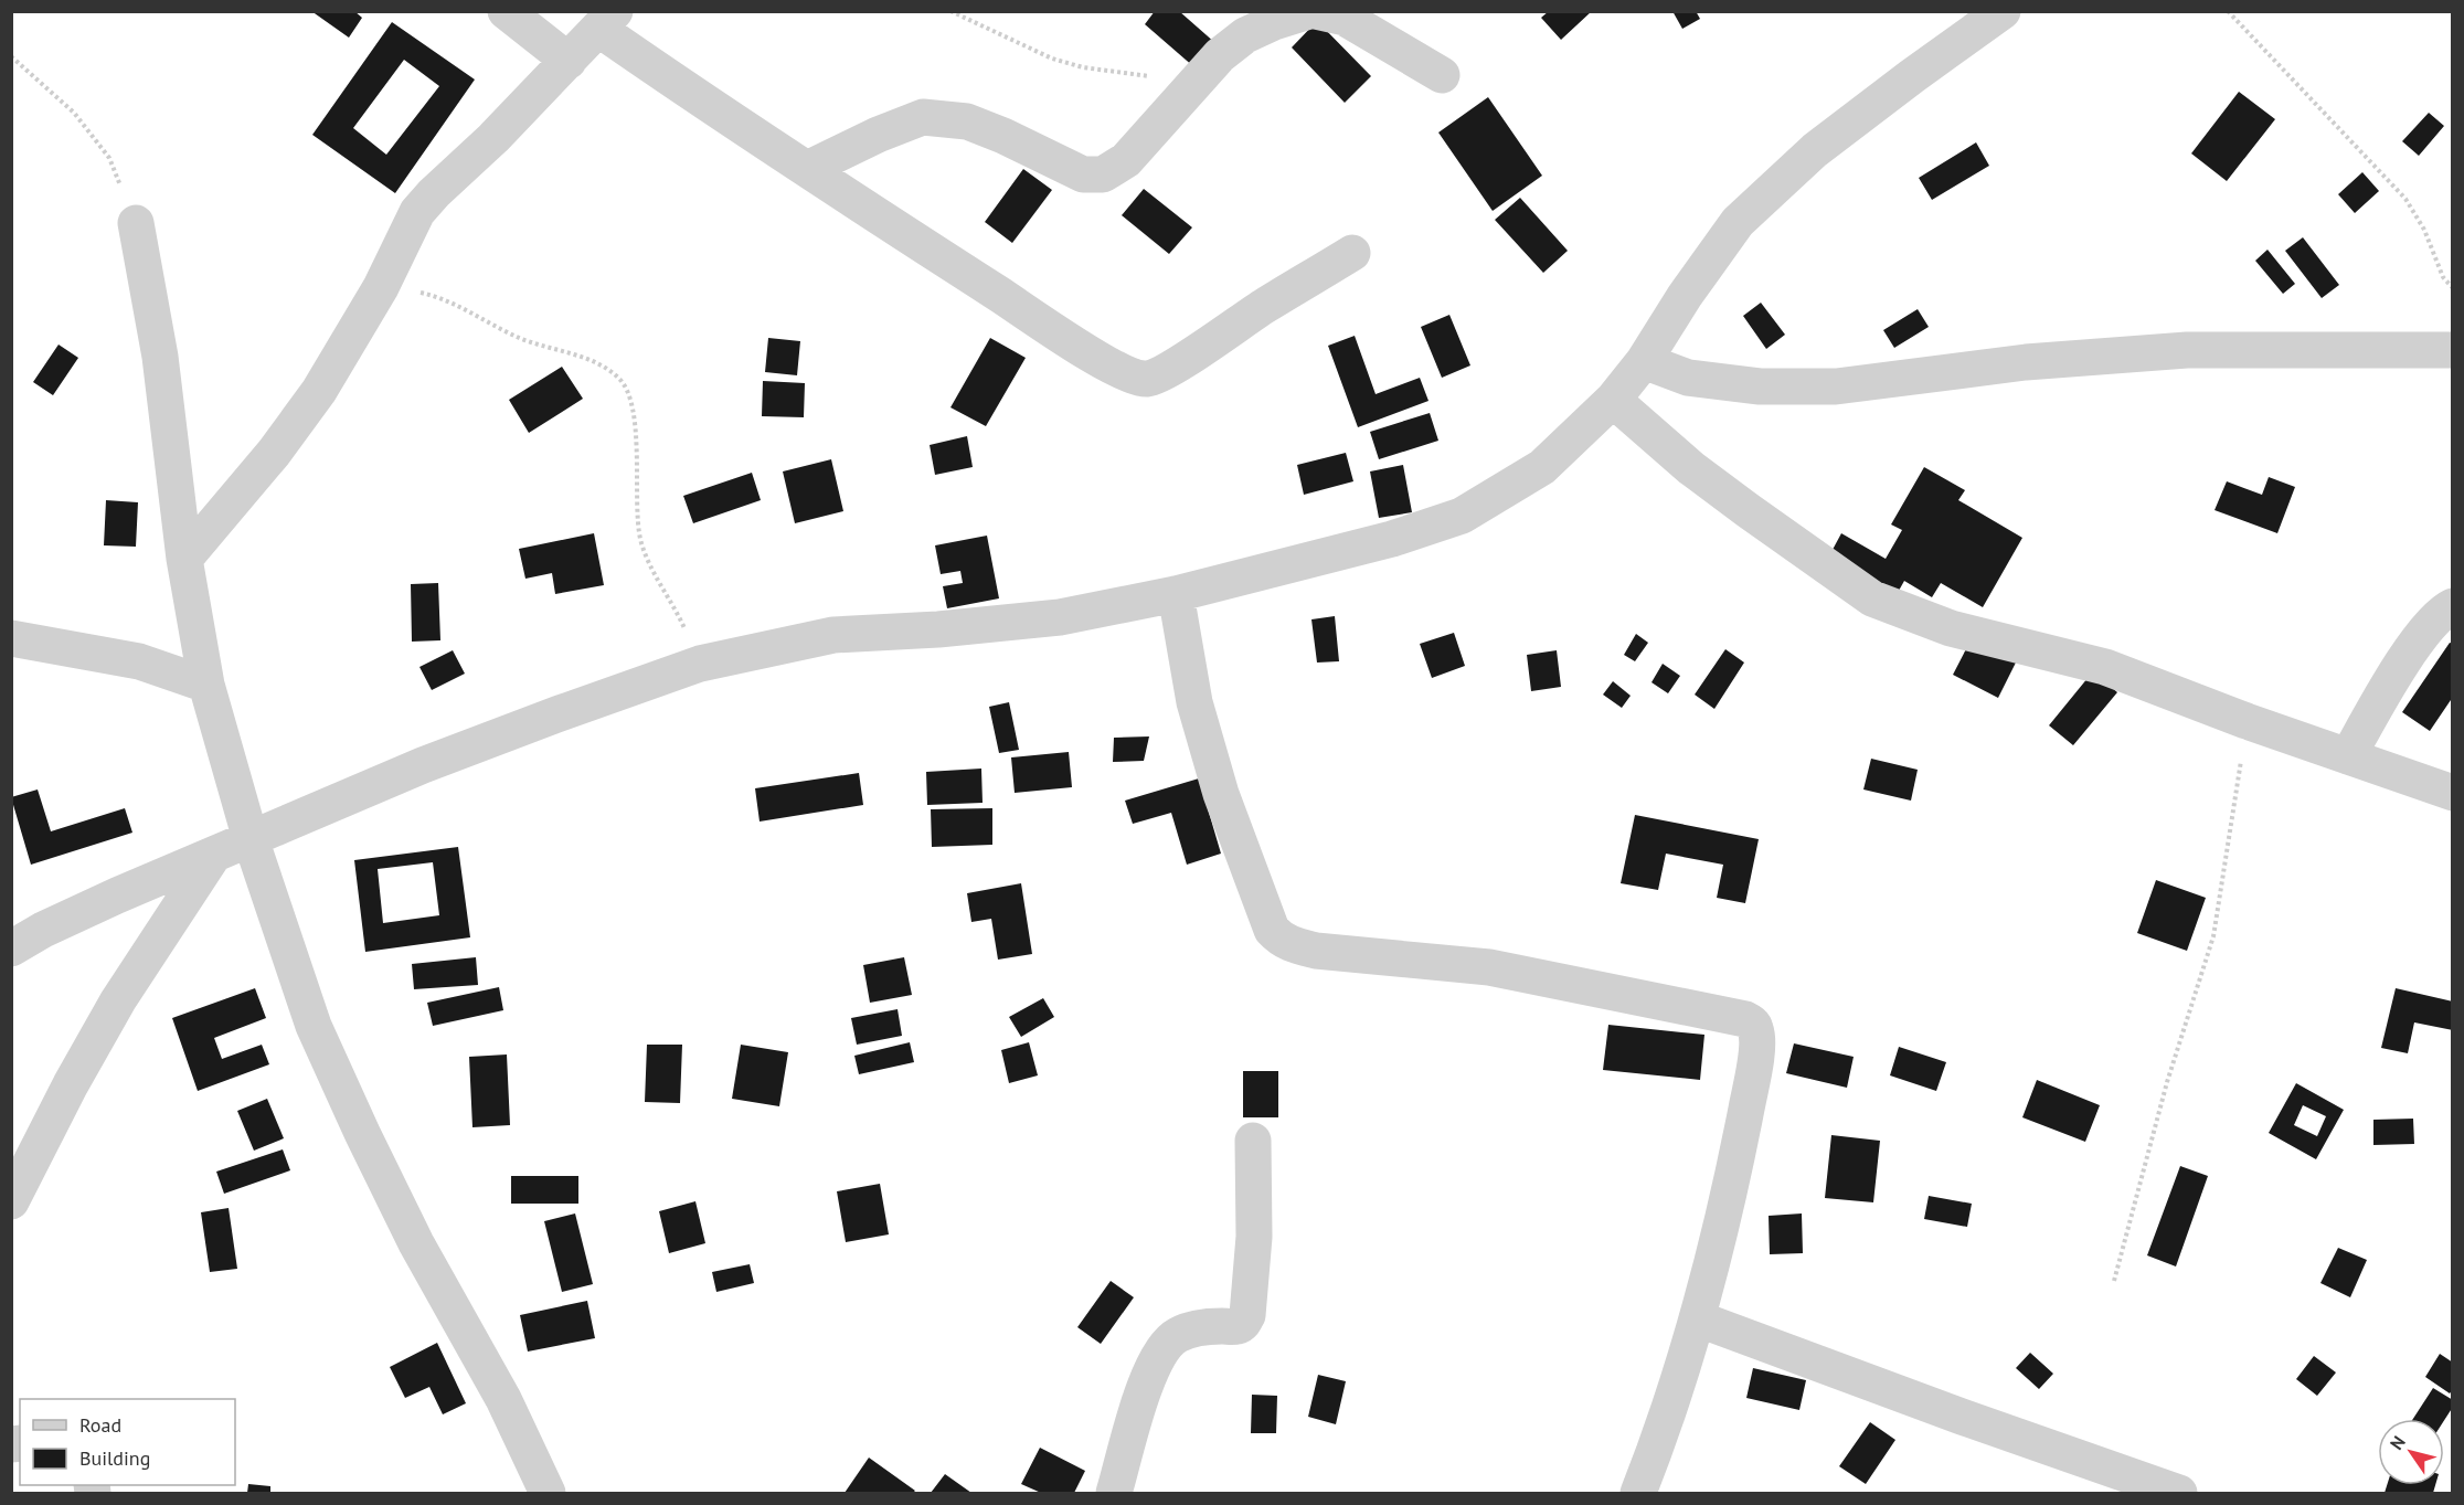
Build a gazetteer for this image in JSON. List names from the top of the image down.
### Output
{
  "legend": ["Road", "Building"],
  "north": "top left"
}
